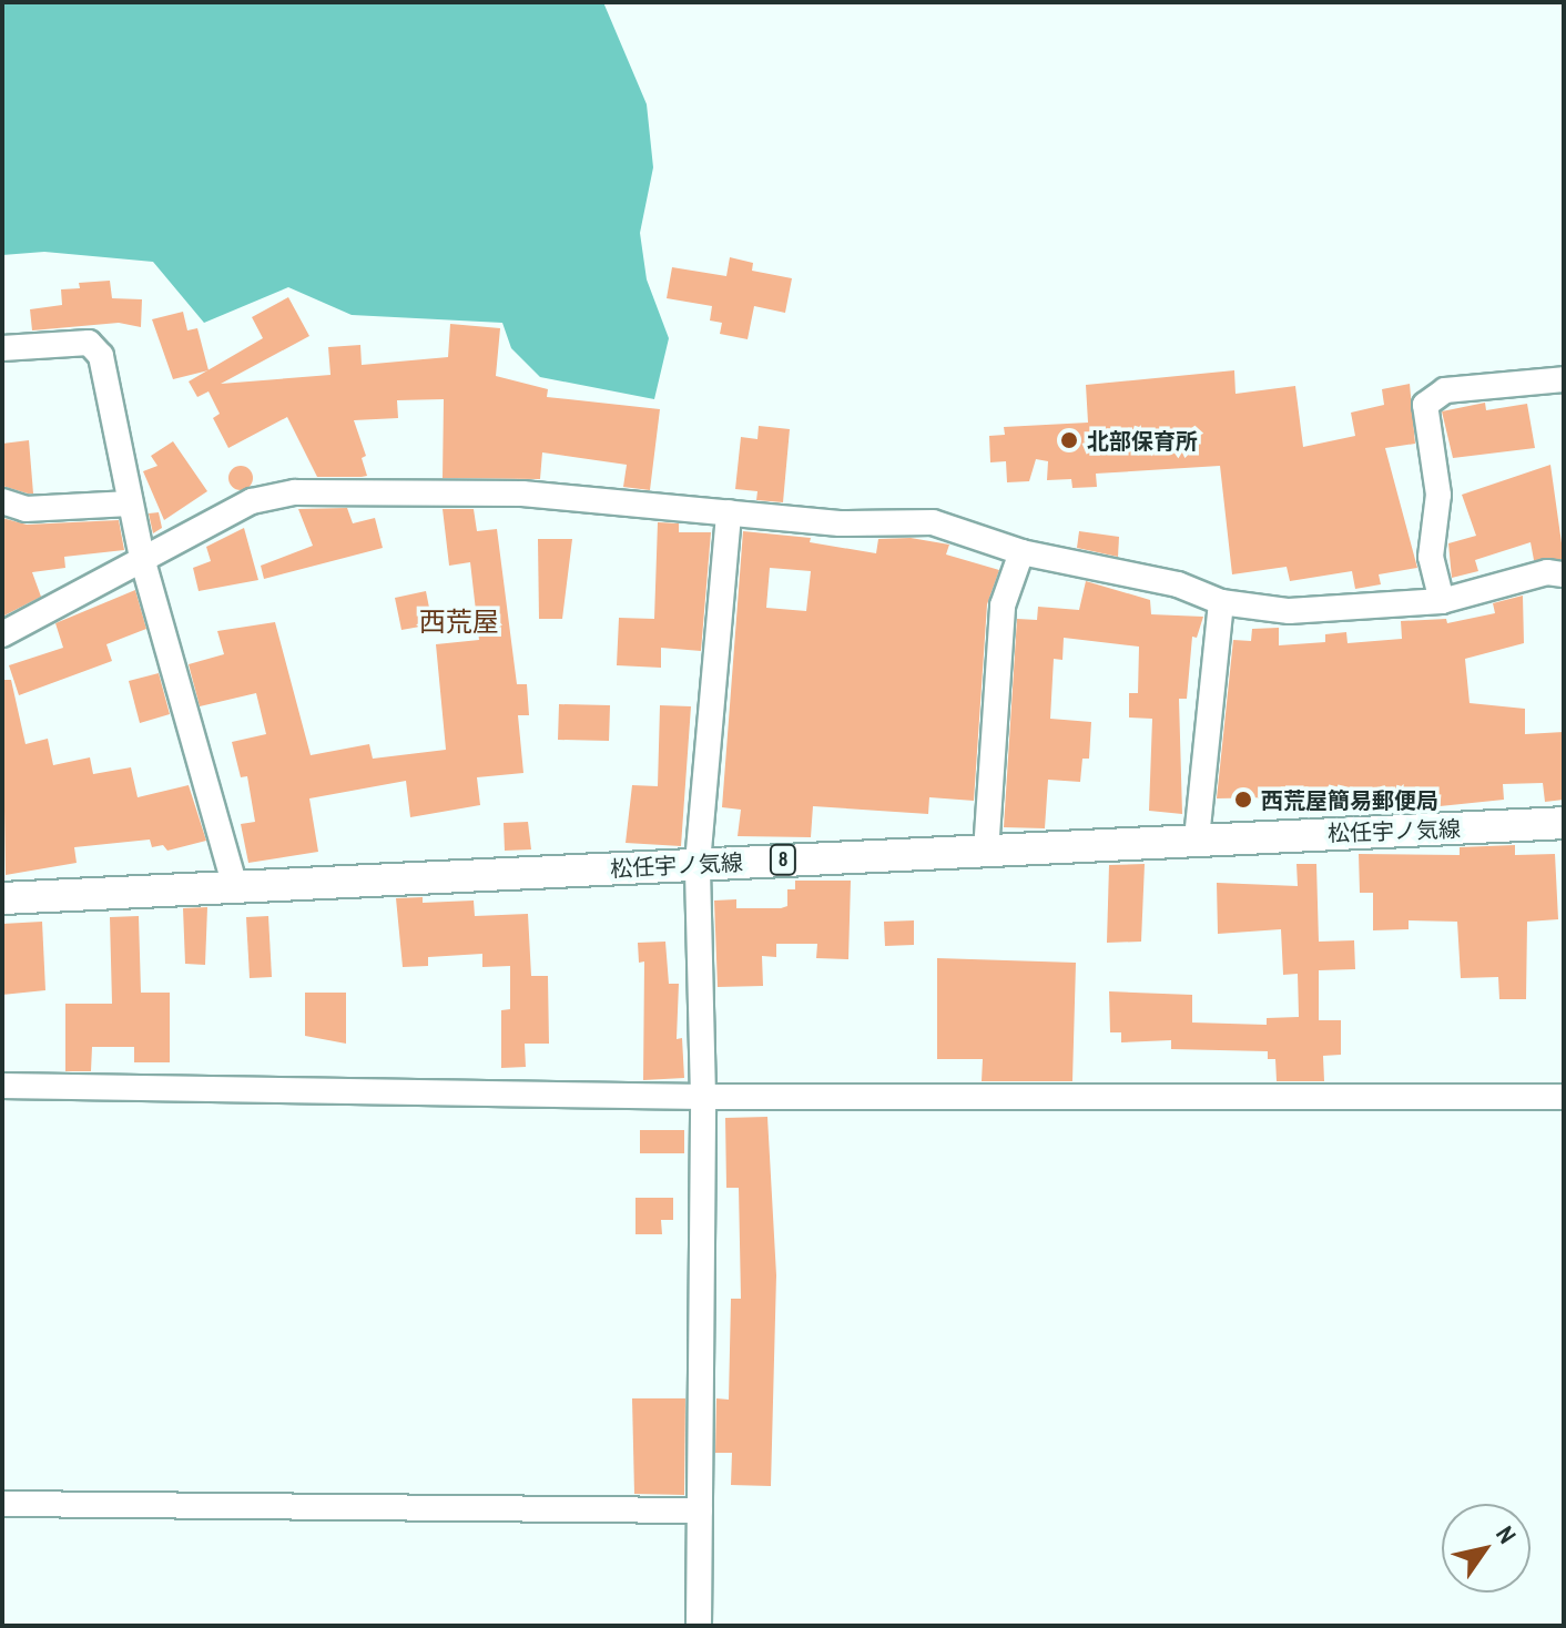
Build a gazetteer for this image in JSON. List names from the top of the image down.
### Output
{
  "streets": {
    "main road": ["松任宇ノ気線", "8"]
  },
  "districts": ["西荒屋"],
  "places": ["北部保育所", "西荒屋簡易郵便局"],
  "north": "top right"
}
